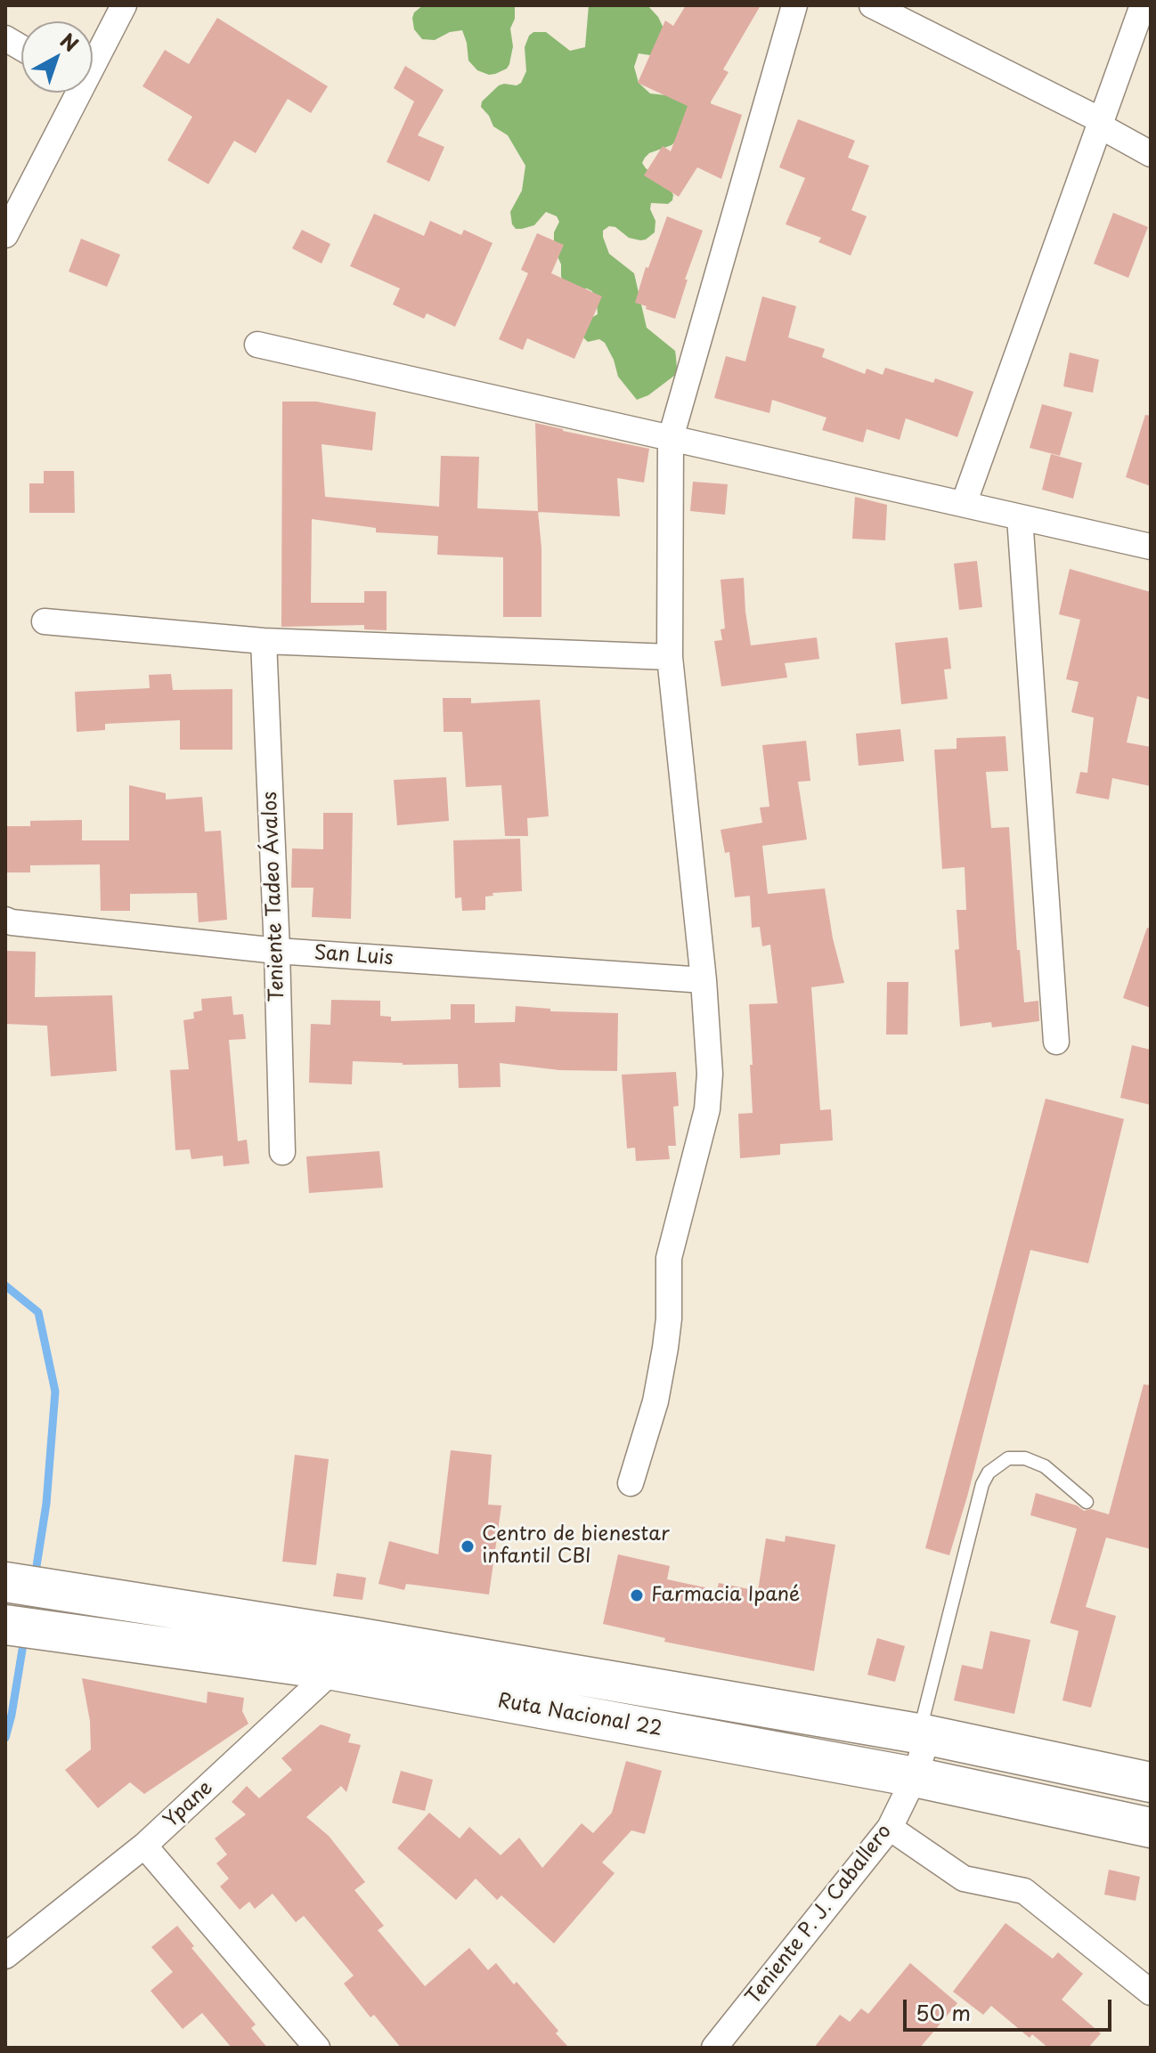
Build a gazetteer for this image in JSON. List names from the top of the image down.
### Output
{
  "streets": {
    "highway": ["Ruta Nacional 22"],
    "street": [
      "Teniente Tadeo Ávalos",
      "San Luis",
      "Ypane",
      "Teniente P. J. Caballero"
    ]
  },
  "crossings": [
    ["Teniente Tadeo Ávalos", "San Luis"],
    ["Ruta Nacional 22", "Ypane"],
    ["Ruta Nacional 22", "Teniente P. J. Caballero"]
  ],
  "places": ["Centro de bienestar infantil CBI", "Farmacia Ipané"],
  "scale_bar": "50 m",
  "north": "top right"
}
